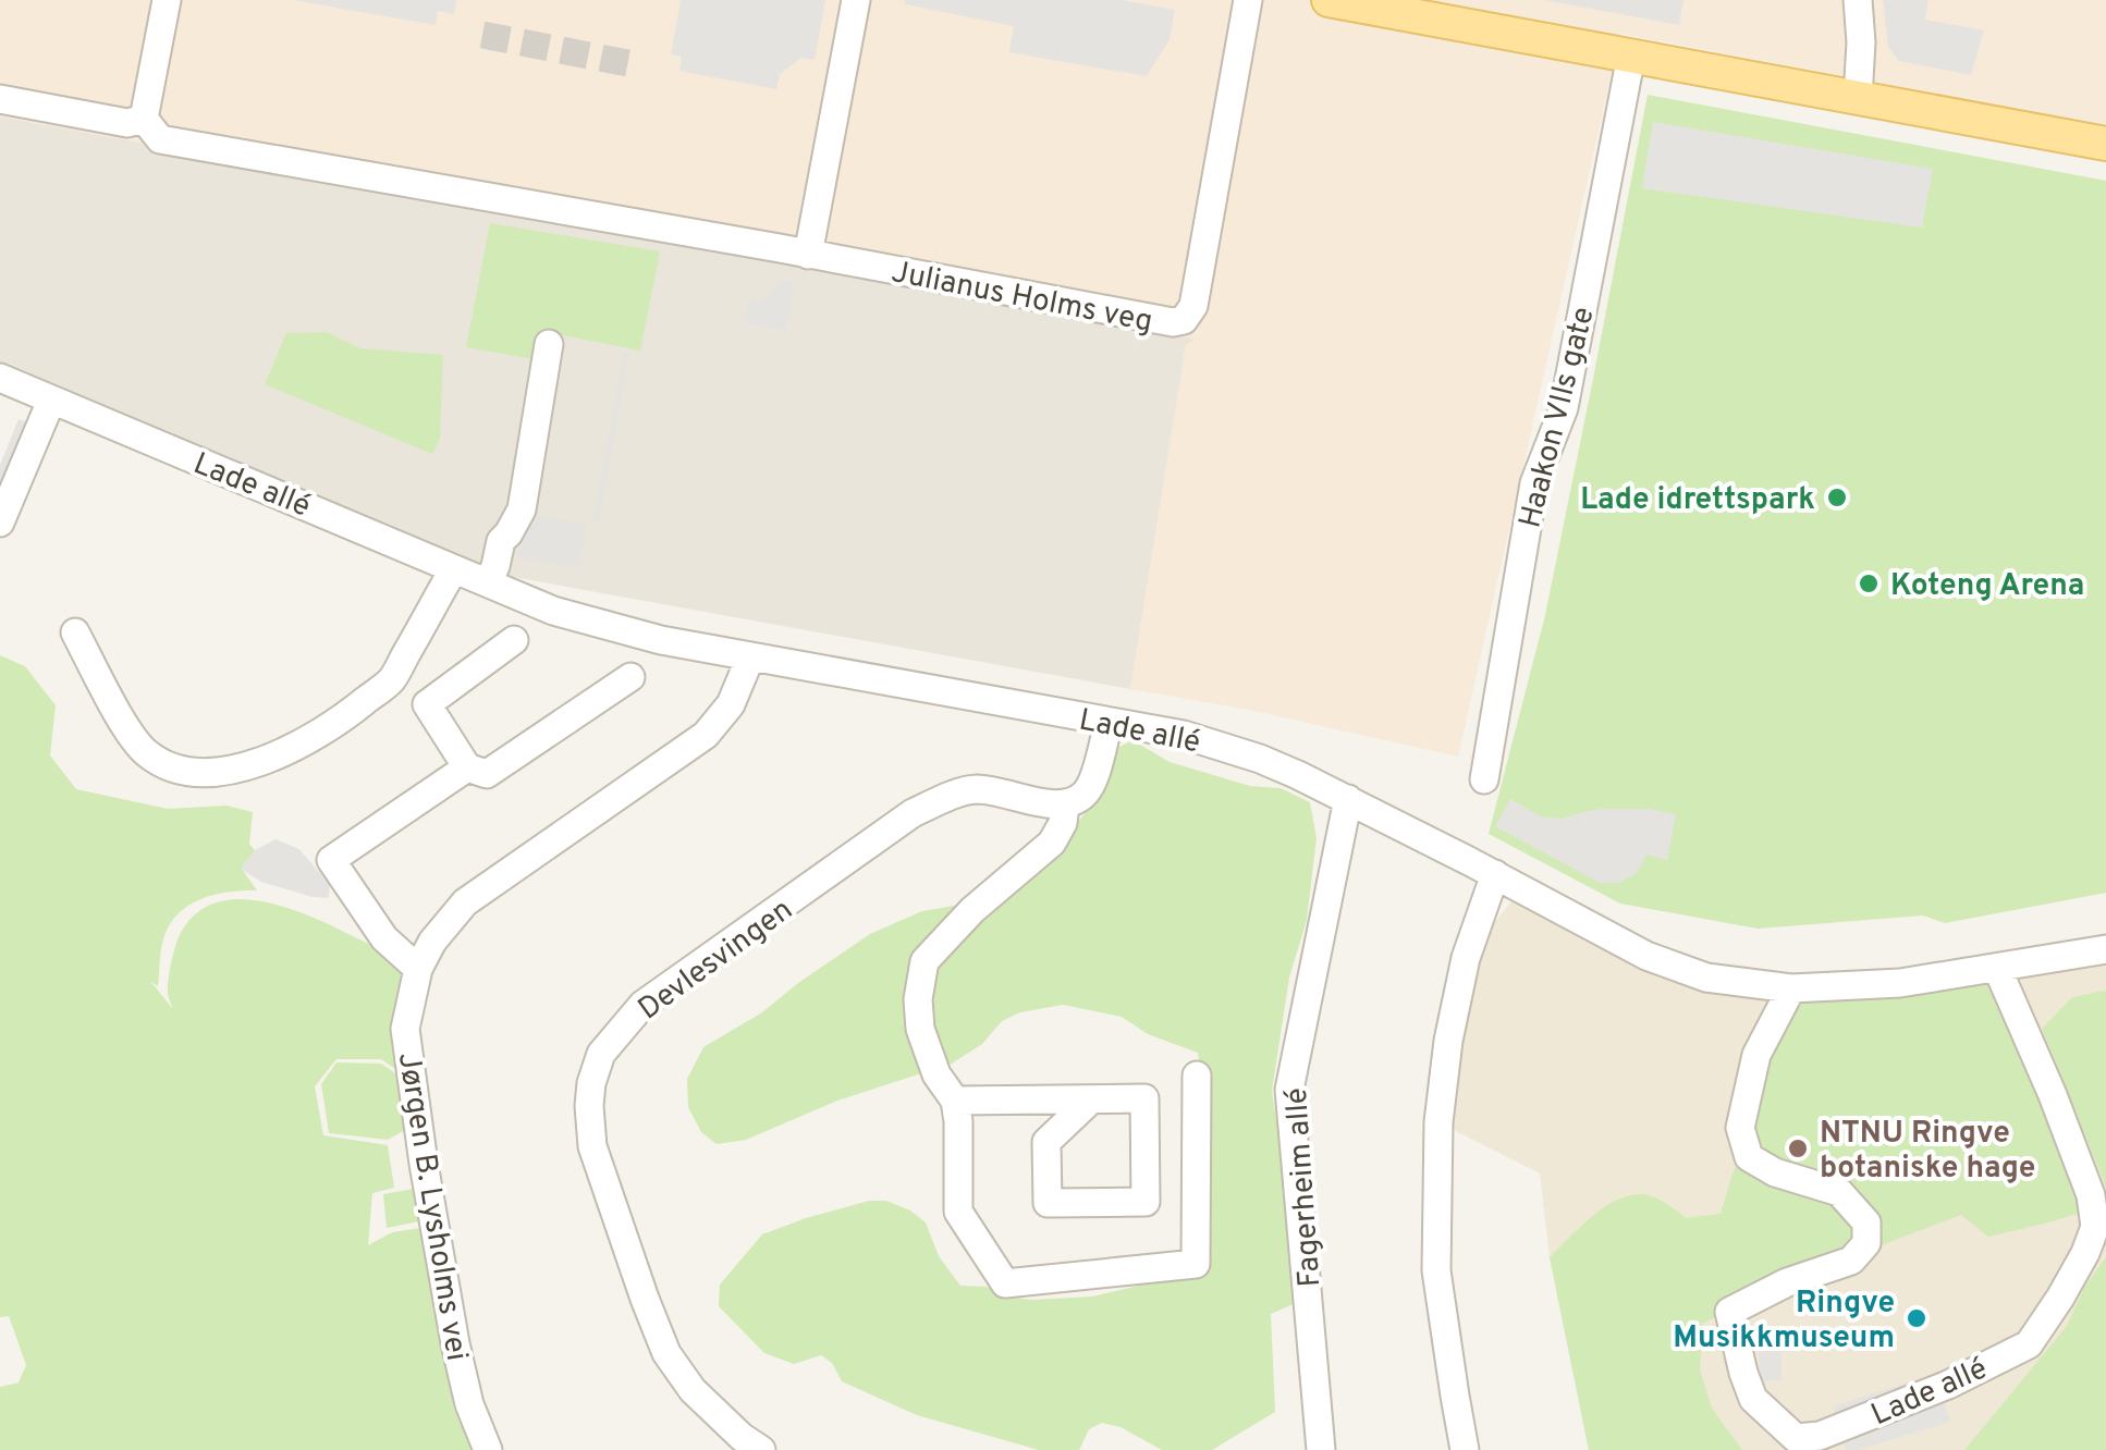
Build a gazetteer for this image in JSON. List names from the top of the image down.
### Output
{
  "streets": {
    "street": [
      "Julianus Holms veg",
      "Haakon VIIs gate",
      "Lade allé",
      "Devlesvingen",
      "Fagerheim allé",
      "Jørgen B. Lysholms vei"
    ]
  },
  "crossings": [
    ["Lade allé", "Fagerheim allé"],
    ["Lade allé", "Jørgen B. Lysholms vei"]
  ],
  "places": [
    "Lade idrettspark",
    "Koteng Arena",
    "NTNU Ringve botaniske hage",
    "Ringve Musikkmuseum"
  ]
}
